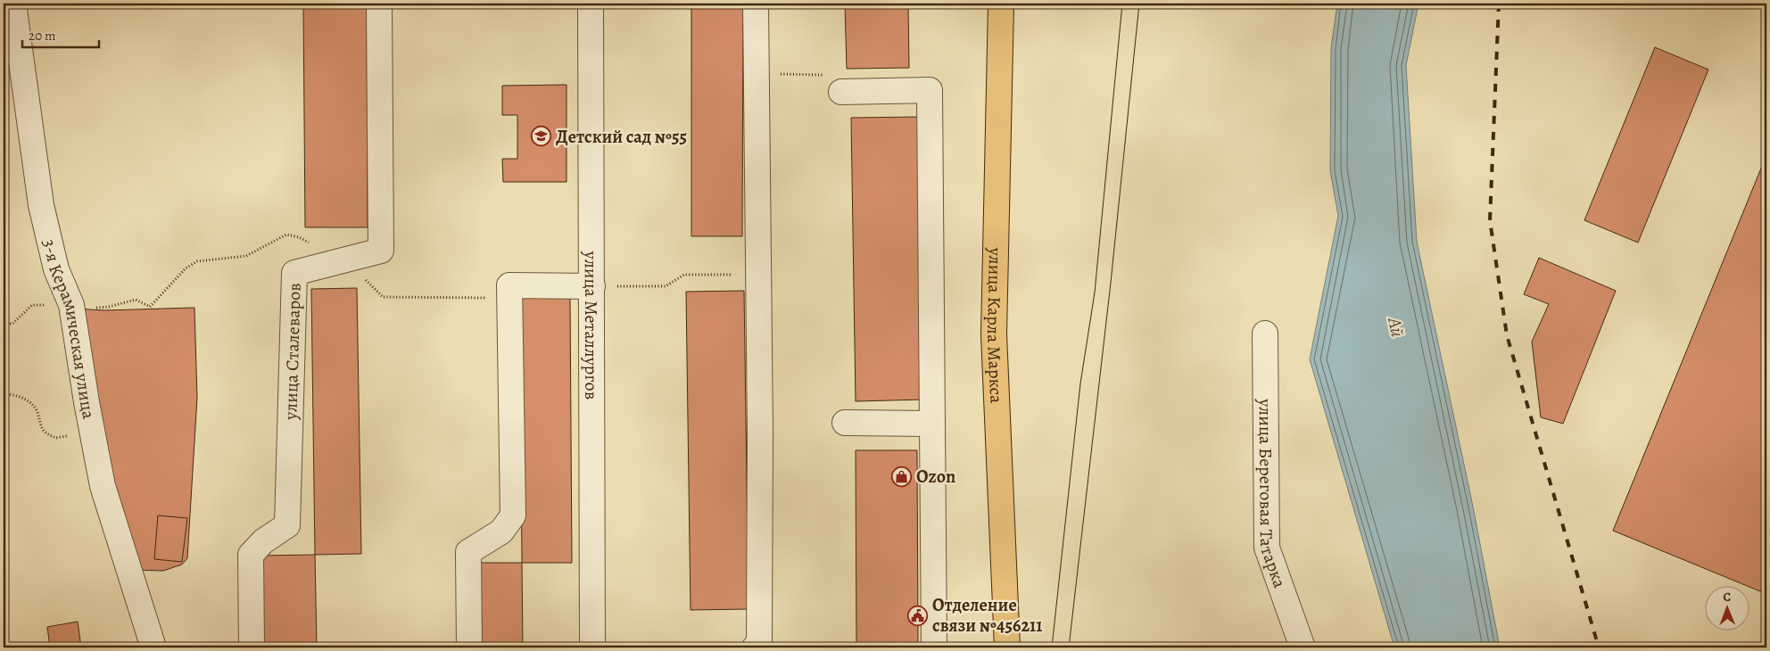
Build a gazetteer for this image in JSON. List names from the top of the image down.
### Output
{
  "streets": {
    "main road": ["улица Карла Маркса"],
    "street": [
      "улица Металлургов",
      "3-я Керамическая улица",
      "улица Сталеваров",
      "улица Береговая Татарка"
    ]
  },
  "water": ["Ай"],
  "places": {
    "school or university": ["Детский сад №55"],
    "shop": ["Ozon"],
    "public building": ["Отделение связи №456211"]
  },
  "scale_bar": "20 m",
  "north": "top"
}
